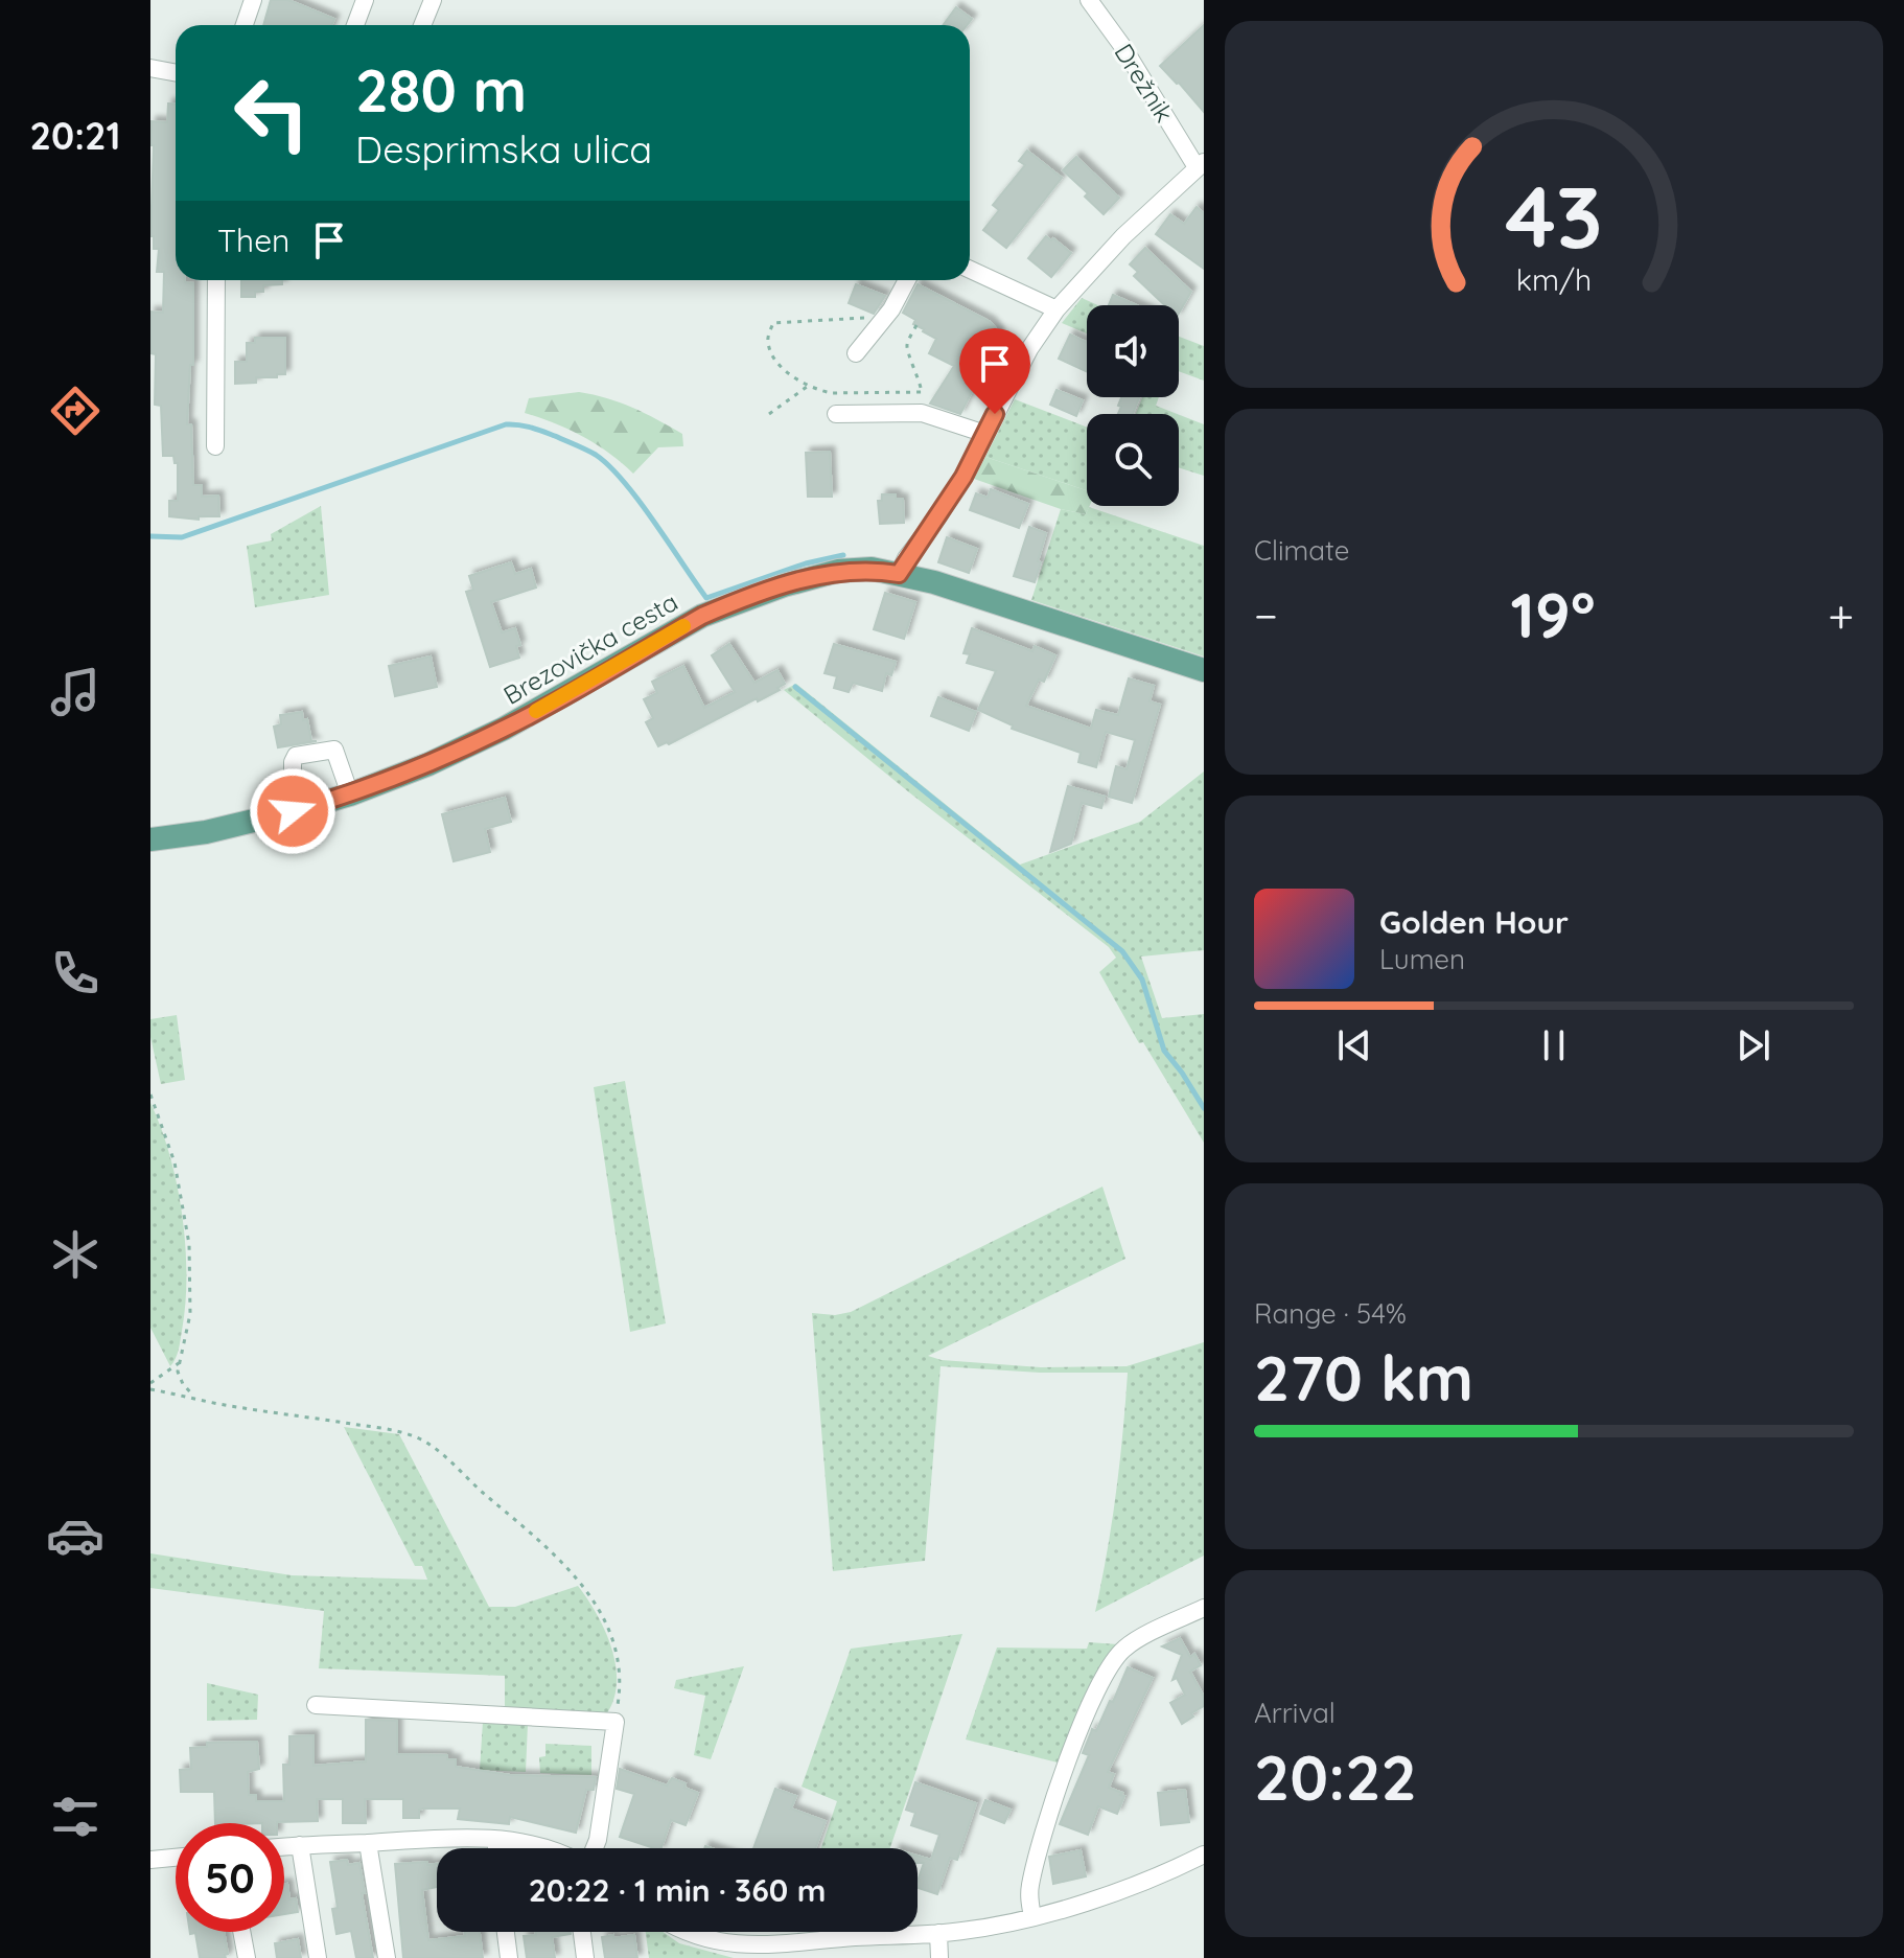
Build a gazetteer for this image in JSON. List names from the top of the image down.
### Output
{
  "streets": {
    "main road": ["Brezovička cesta"],
    "street": ["Drežnik"]
  },
  "page": {
    "tabs": "20:21",
    "turn": ["280 m", "Desprimska ulica"],
    "then": "Then",
    "tile": [
      "Climate",
      ["Range · 54%", "270 km"],
      ["Arrival", "20:22"]
    ],
    "heat": ["−", "19°", "+"],
    "song": ["Golden Hour", "Lumen"],
    "limit": "50",
    "trip": "20:22 · 1 min · 360 m",
    "gauge": ["43", "km/h"]
  }
}
